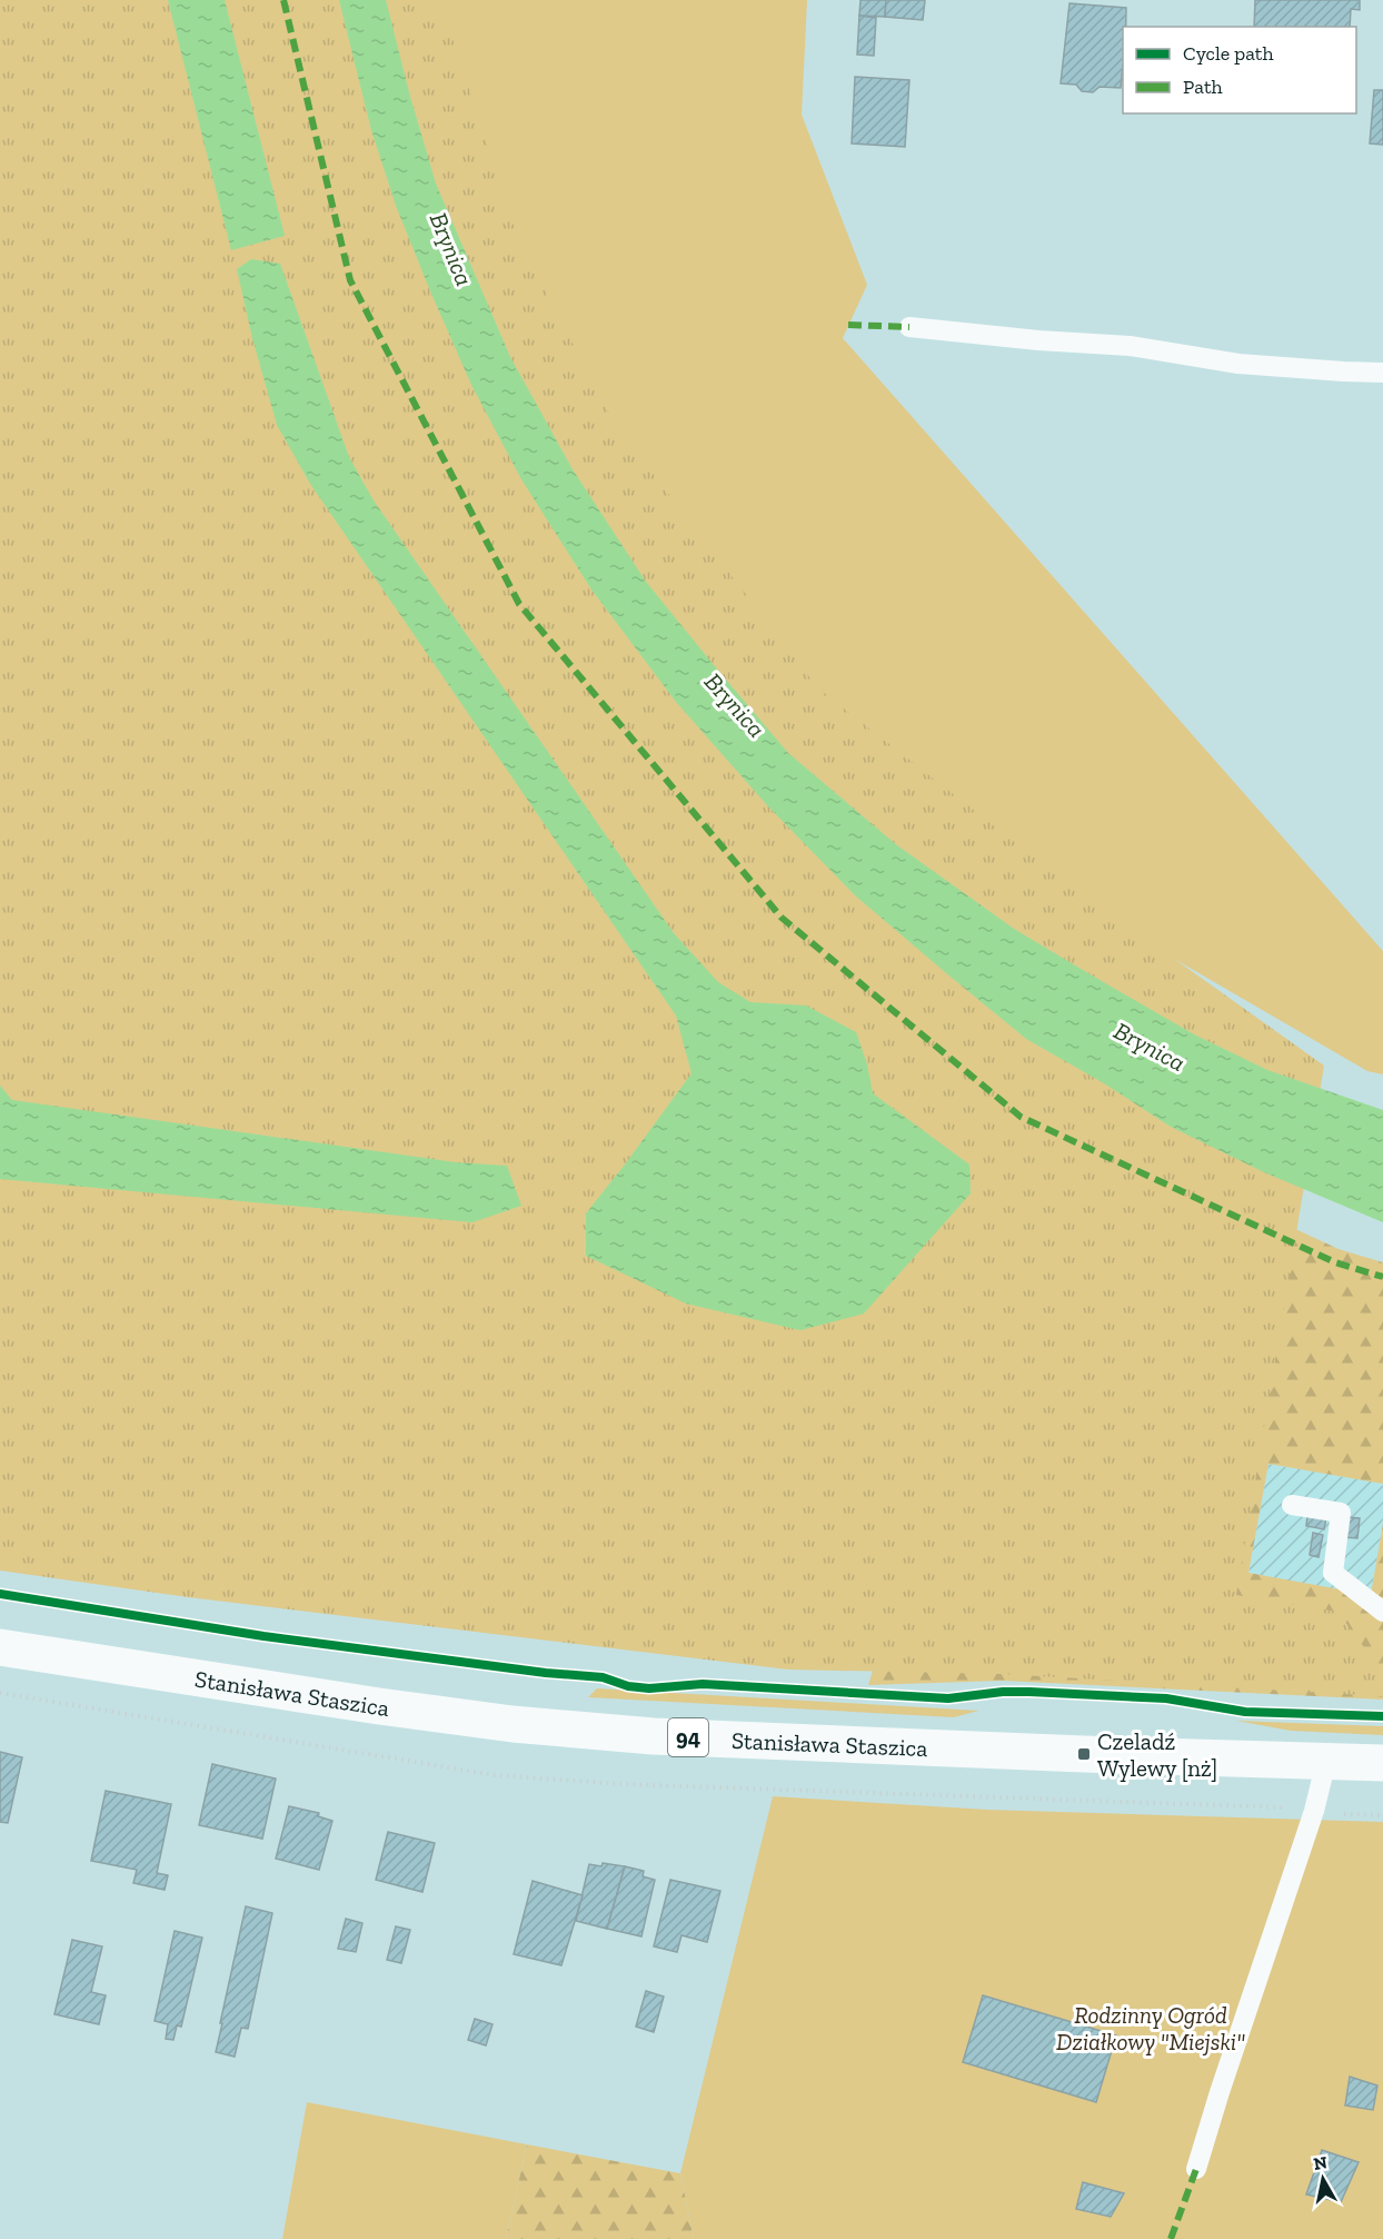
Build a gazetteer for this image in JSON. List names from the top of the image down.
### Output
{
  "streets": {
    "main road": ["Stanisława Staszica", "94"]
  },
  "water": ["Brynica"],
  "parks": ["Rodzinny Ogród Działkowy \"Miejski\""],
  "places": {
    "transit": ["Czeladź Wylewy [nż]"]
  },
  "legend": ["Cycle path", "Path"],
  "north": "top"
}
